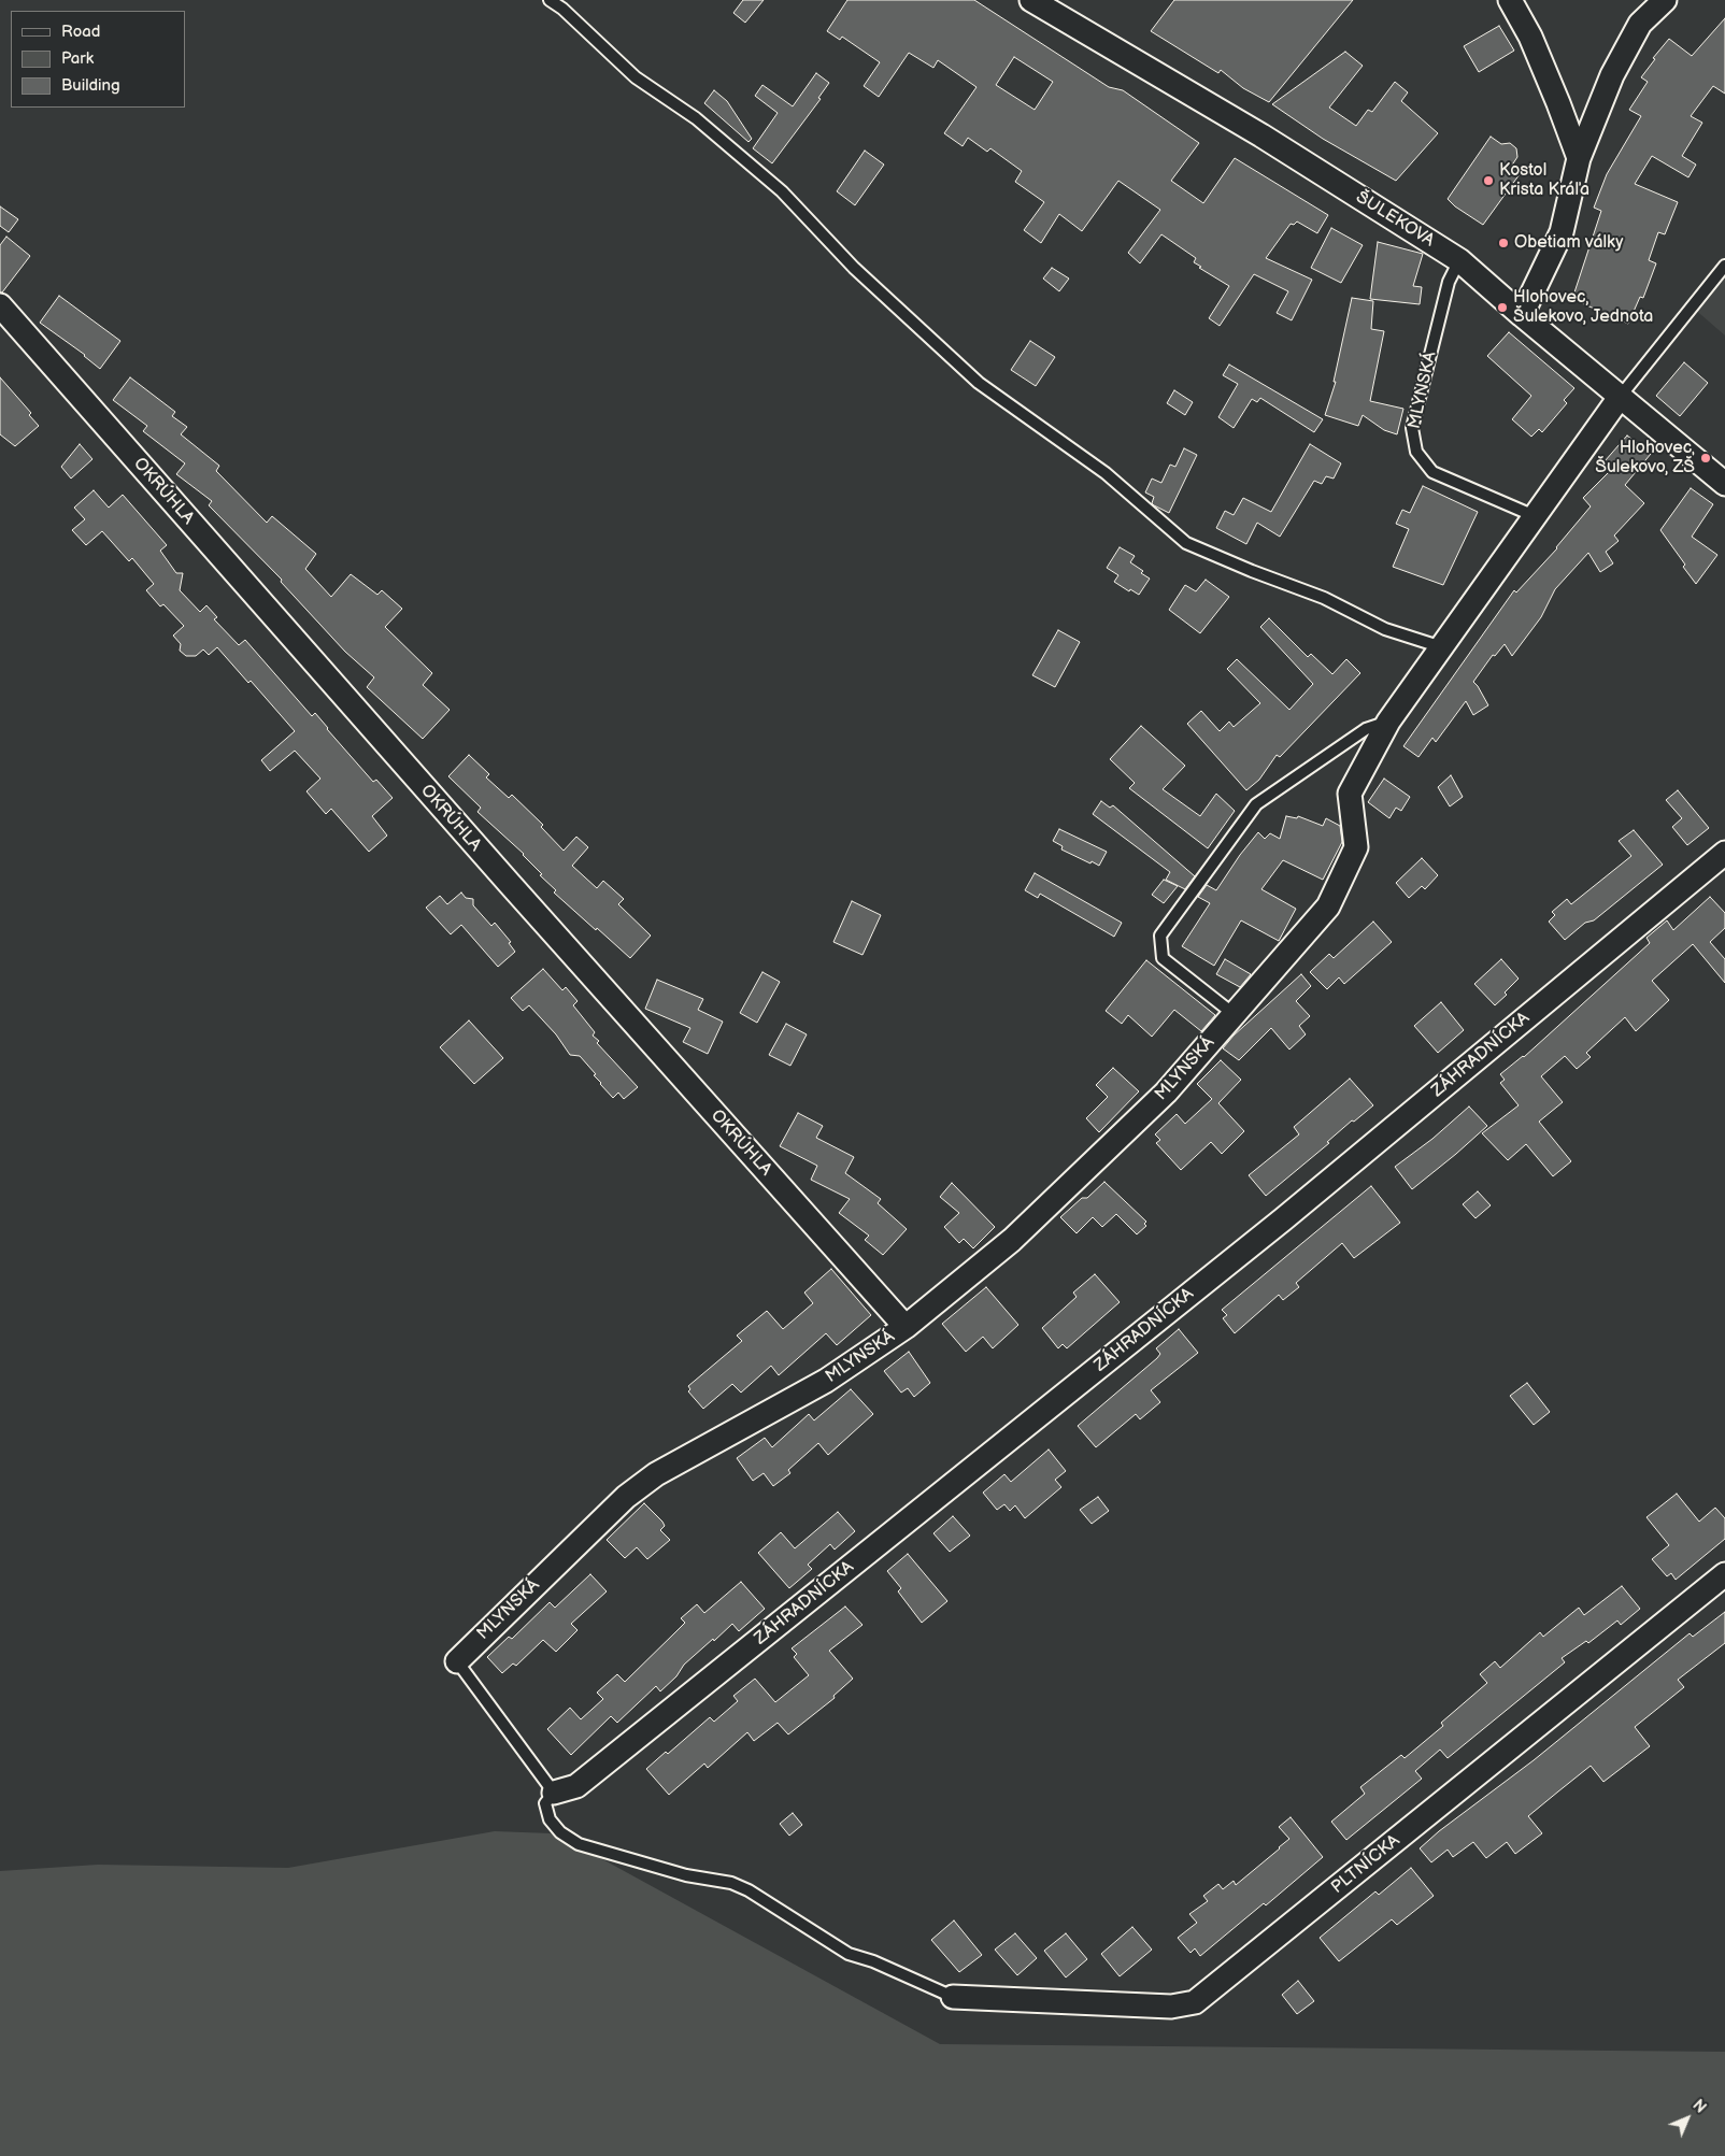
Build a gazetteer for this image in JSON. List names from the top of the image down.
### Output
{
  "streets": {
    "street": [
      "ŠULEKOVA",
      "MLYNSKÁ",
      "OKRÚHLA",
      "ZÁHRADNÍCKA",
      "PLTNÍCKA"
    ]
  },
  "crossings": [
    ["ŠULEKOVA", "MLYNSKÁ"],
    ["MLYNSKÁ", "OKRÚHLA"]
  ],
  "places": [
    "Kostol Krista Kráľa",
    "Obetiam války",
    "Hlohovec, Šulekovo, Jednota",
    "Hlohovec, Šulekovo, ZŠ"
  ],
  "legend": ["Road", "Park", "Building"],
  "north": "top right"
}
